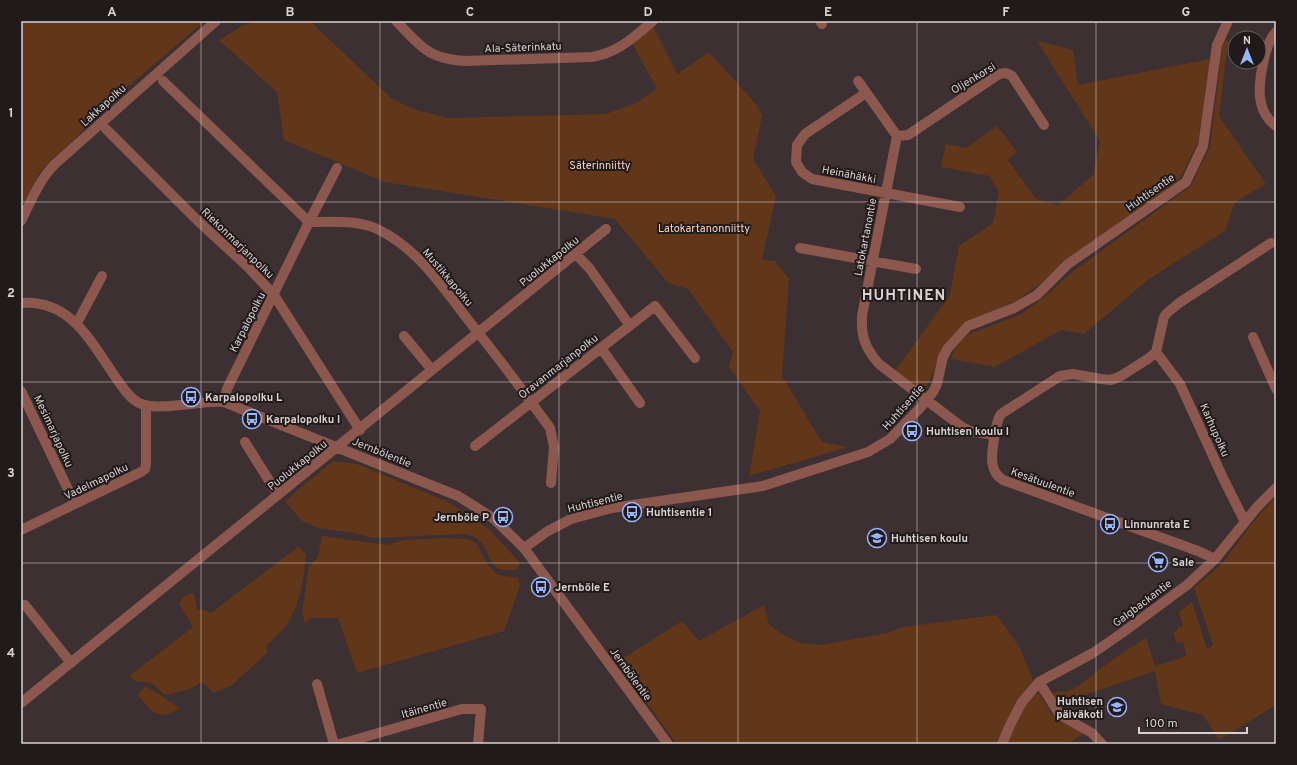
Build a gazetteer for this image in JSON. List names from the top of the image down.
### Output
{
  "streets": {
    "street": [
      "Ala-Säterinkatu",
      "Oljenkorsi",
      "Lakkapolku",
      "Heinähäkki",
      "Huhtisentie",
      "Latokartanontie",
      "Riekonmarjanpolku",
      "Puolukkapolku",
      "Mustikkapolku",
      "Karpalopolku",
      "Oravanmarjanpolku",
      "Karhupolku",
      "Mesimarjapolku",
      "Jernbölentie",
      "Vadelmapolku",
      "Kesätuulentie",
      "Galgbackantie",
      "Itäinentie"
    ]
  },
  "crossings": [
    ["Oljenkorsi", "Latokartanontie"],
    ["Heinähäkki", "Latokartanontie"],
    ["Huhtisentie", "Latokartanontie"],
    ["Huhtisentie", "Jernbölentie"],
    ["Latokartanontie", "Kesätuulentie"],
    ["Riekonmarjanpolku", "Puolukkapolku"],
    ["Riekonmarjanpolku", "Karpalopolku"],
    ["Puolukkapolku", "Mustikkapolku"],
    ["Puolukkapolku", "Jernbölentie"],
    ["Mustikkapolku", "Karpalopolku"],
    ["Mustikkapolku", "Oravanmarjanpolku"],
    ["Karpalopolku", "Jernbölentie"],
    ["Karhupolku", "Kesätuulentie"],
    ["Karhupolku", "Galgbackantie"],
    ["Mesimarjapolku", "Vadelmapolku"],
    ["Jernbölentie", "Vadelmapolku"],
    ["Kesätuulentie", "Galgbackantie"]
  ],
  "districts": ["HUHTINEN"],
  "parks": ["Säterinniitty", "Latokartanonniitty"],
  "places": {
    "bus stop": [
      "Karpalopolku L",
      "Karpalopolku I",
      "Huhtisen koulu I",
      "Huhtisentie 1",
      "Jernböle P",
      "Linnunrata E",
      "Jernböle E"
    ],
    "school or university": ["Huhtisen koulu", "Huhtisen päiväkoti"],
    "supermarket": ["Sale"]
  },
  "scale_bar": "100 m",
  "north": "top",
  "grid": {
    "columns": [
      "A",
      "B",
      "C",
      "D",
      "E",
      "F",
      "G"
    ],
    "rows": [
      "1",
      "2",
      "3",
      "4"
    ]
  }
}
